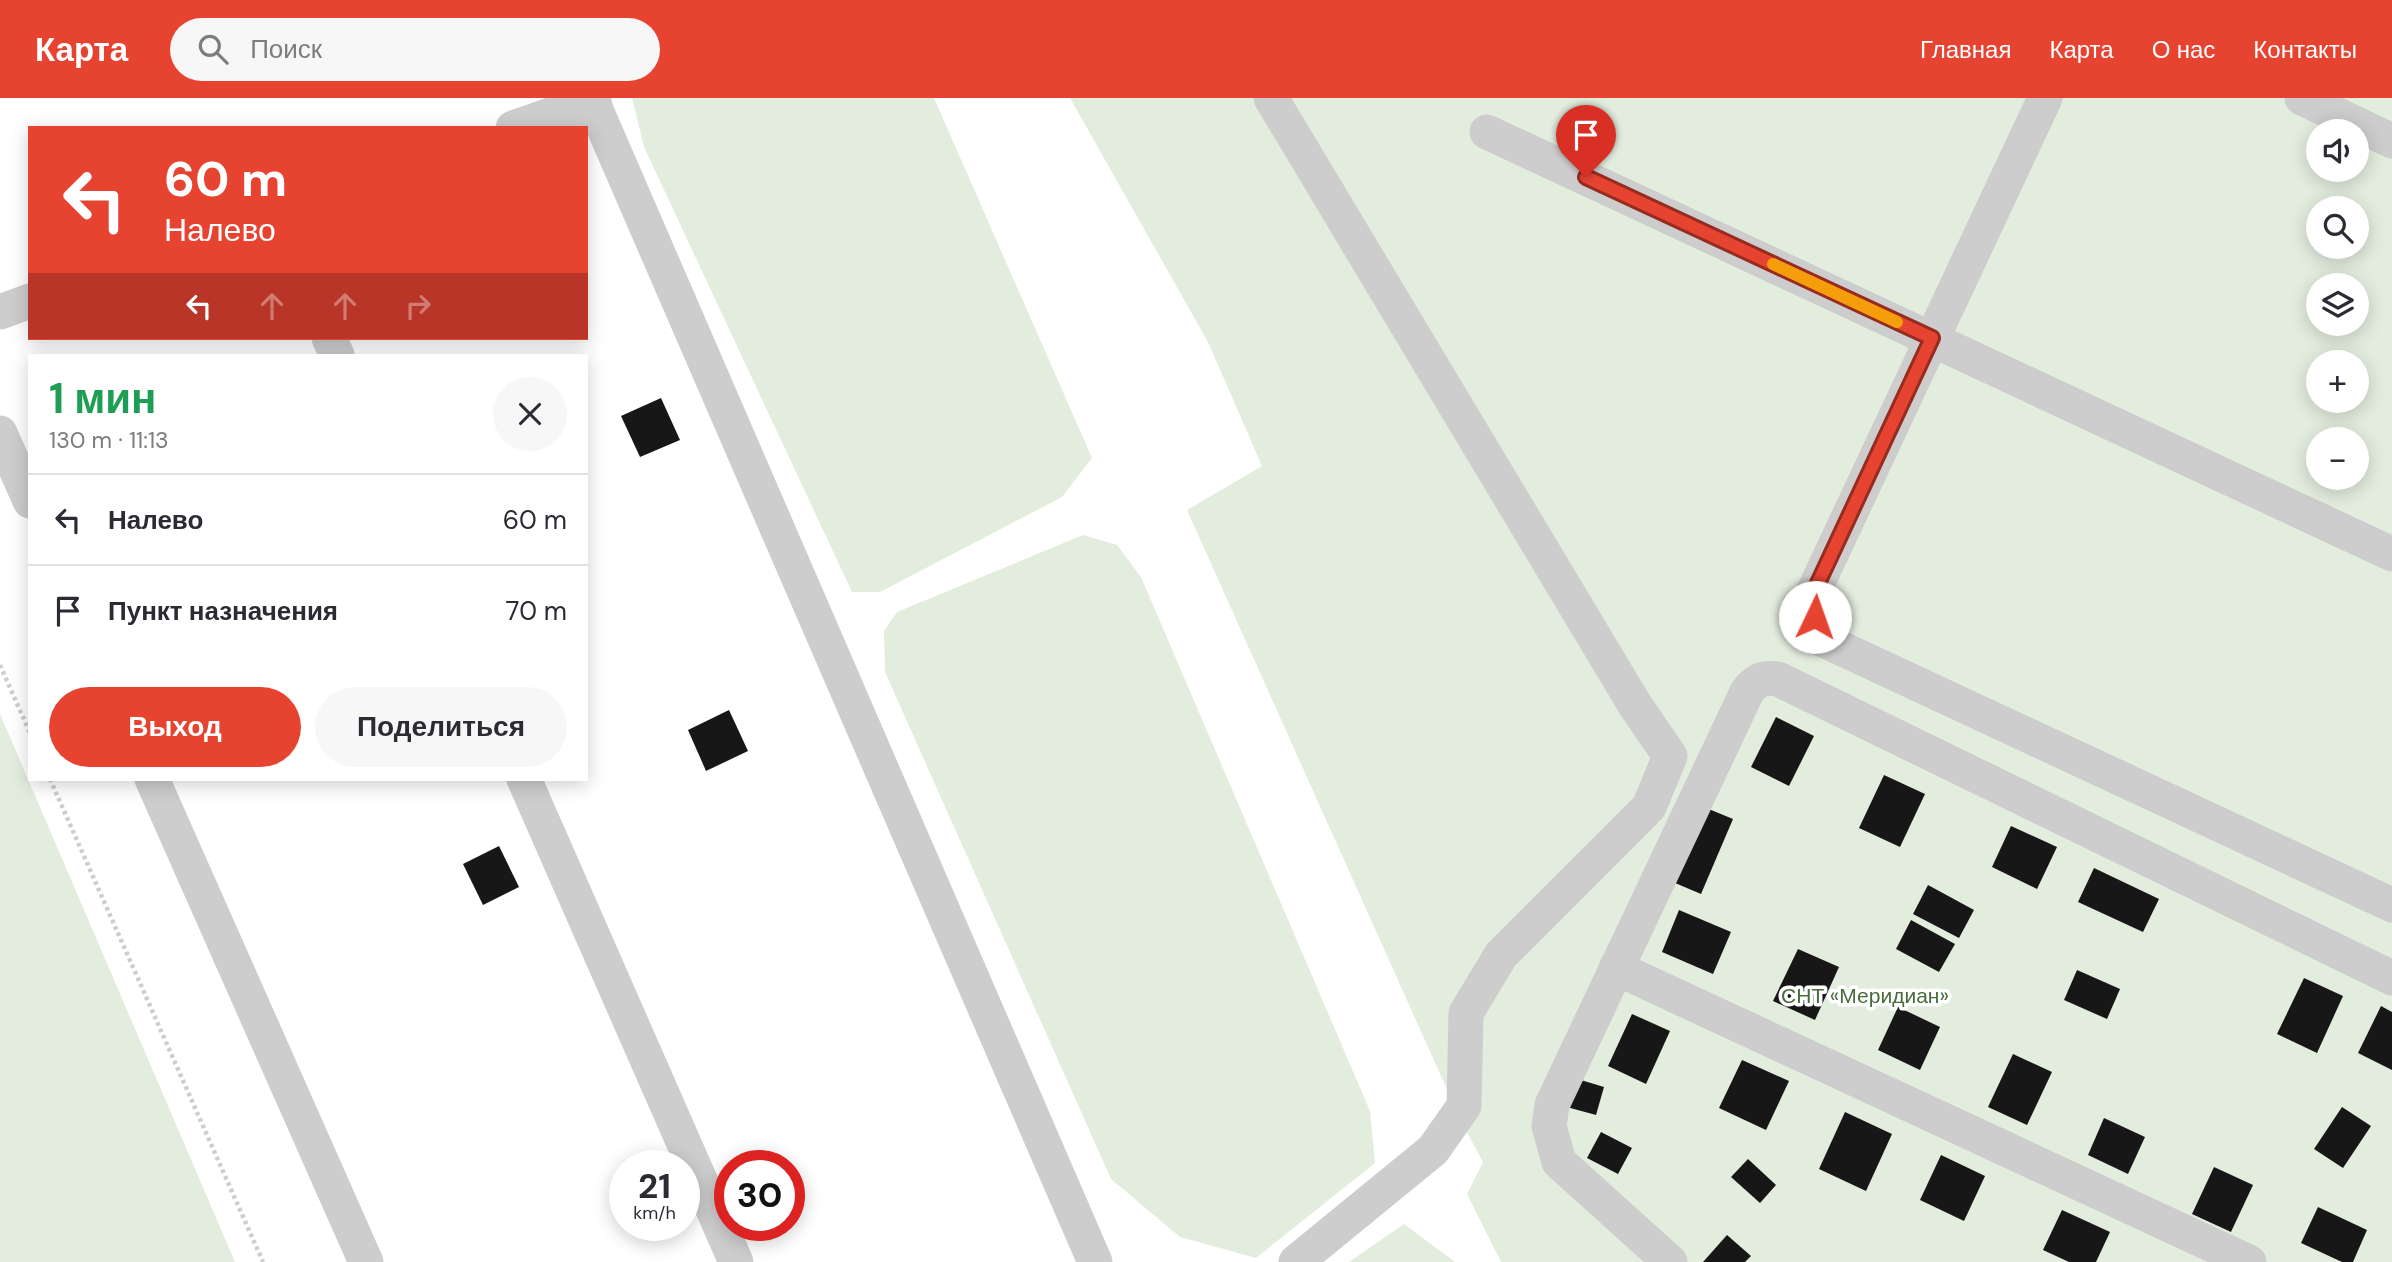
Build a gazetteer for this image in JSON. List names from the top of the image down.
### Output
{
  "parks": ["СНТ «Меридиан»"],
  "page": {
    "header": "Карта",
    "search": "Поиск",
    "nav": [
      "Главная",
      "Карта",
      "О нас",
      "Контакты"
    ],
    "map_buttons": ["+", "−"],
    "turn": ["60 m", "Налево"],
    "heading": ["1 мин", "130 m · 11:13"],
    "list": [
      {
        "name": "Налево",
        "value": "60 m"
      },
      {
        "name": "Пункт назначения",
        "value": "70 m"
      }
    ],
    "buttons": ["Выход", "Поделиться"],
    "speed": "21 km/h",
    "limit": "30"
  }
}
